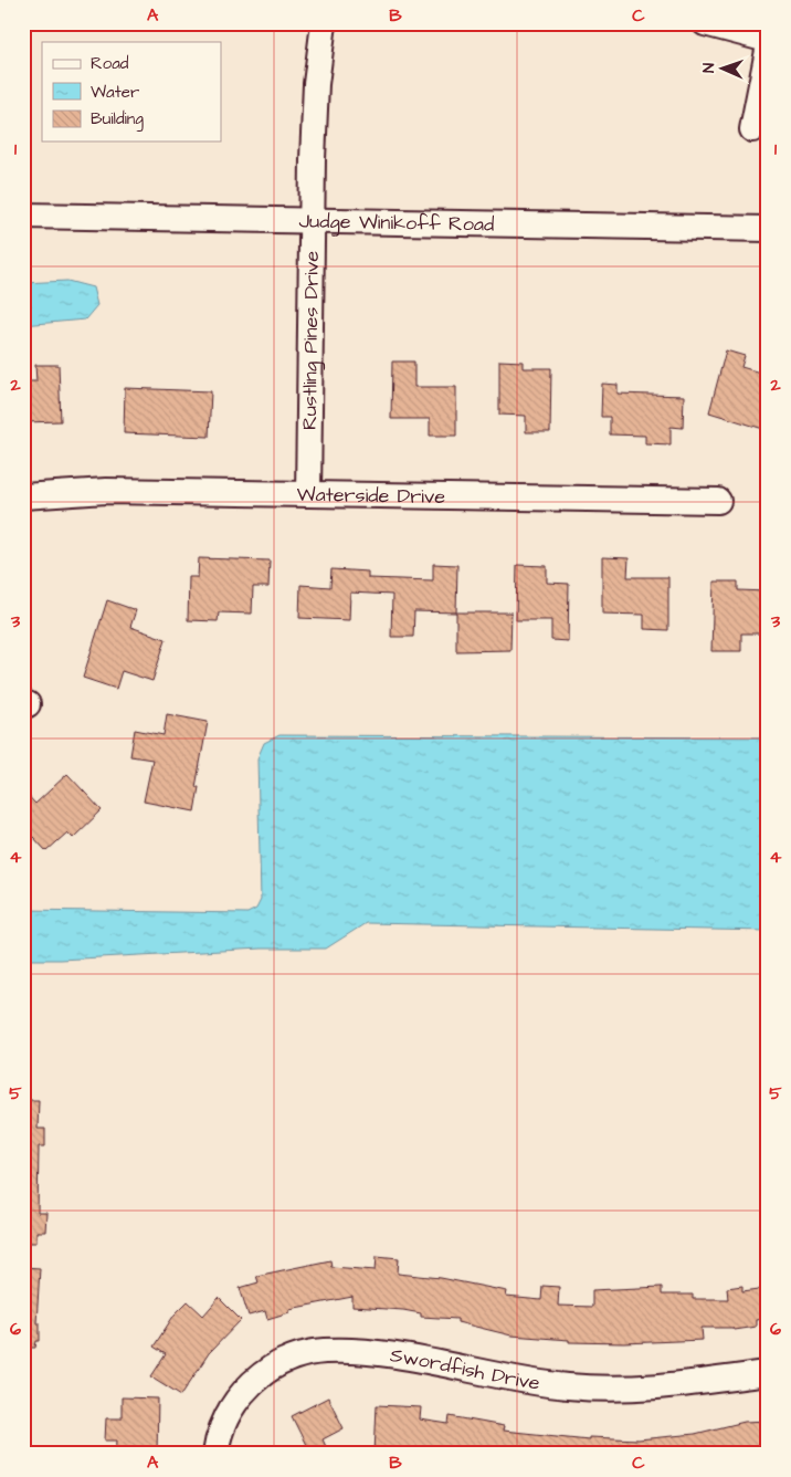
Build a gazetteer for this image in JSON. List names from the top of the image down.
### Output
{
  "streets": {
    "street": [
      "Judge Winikoff Road",
      "Rustling Pines Drive",
      "Waterside Drive",
      "Swordfish Drive"
    ]
  },
  "crossings": [
    ["Judge Winikoff Road", "Rustling Pines Drive"],
    ["Rustling Pines Drive", "Waterside Drive"]
  ],
  "legend": ["Road", "Water", "Building"],
  "north": "left",
  "grid": {
    "columns": ["A", "B", "C"],
    "rows": [
      "1",
      "2",
      "3",
      "4",
      "5",
      "6"
    ]
  }
}
